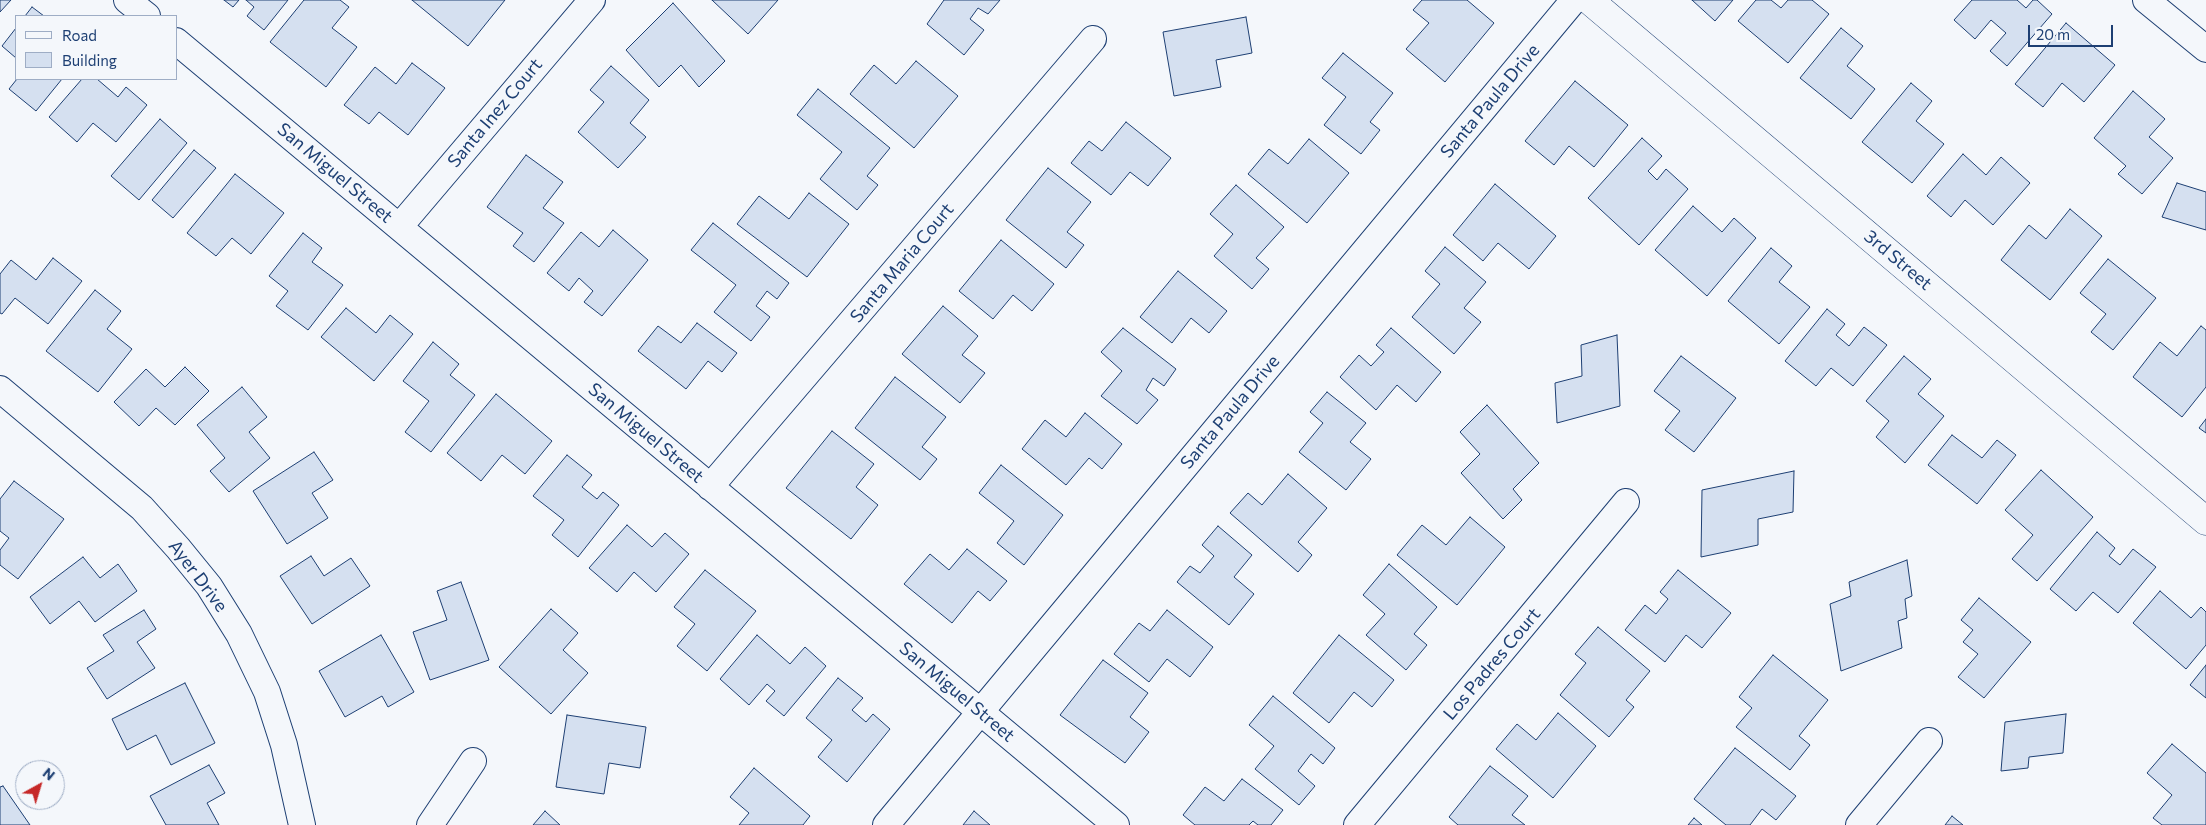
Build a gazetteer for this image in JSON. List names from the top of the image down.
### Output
{
  "streets": {
    "street": [
      "Santa Paula Drive",
      "Santa Inez Court",
      "San Miguel Street",
      "3rd Street",
      "Santa Maria Court",
      "Ayer Drive",
      "Los Padres Court"
    ]
  },
  "crossings": [
    ["Santa Paula Drive", "San Miguel Street"],
    ["Santa Inez Court", "San Miguel Street"],
    ["San Miguel Street", "Santa Maria Court"]
  ],
  "legend": ["Road", "Building"],
  "scale_bar": "20 m",
  "north": "top right"
}
